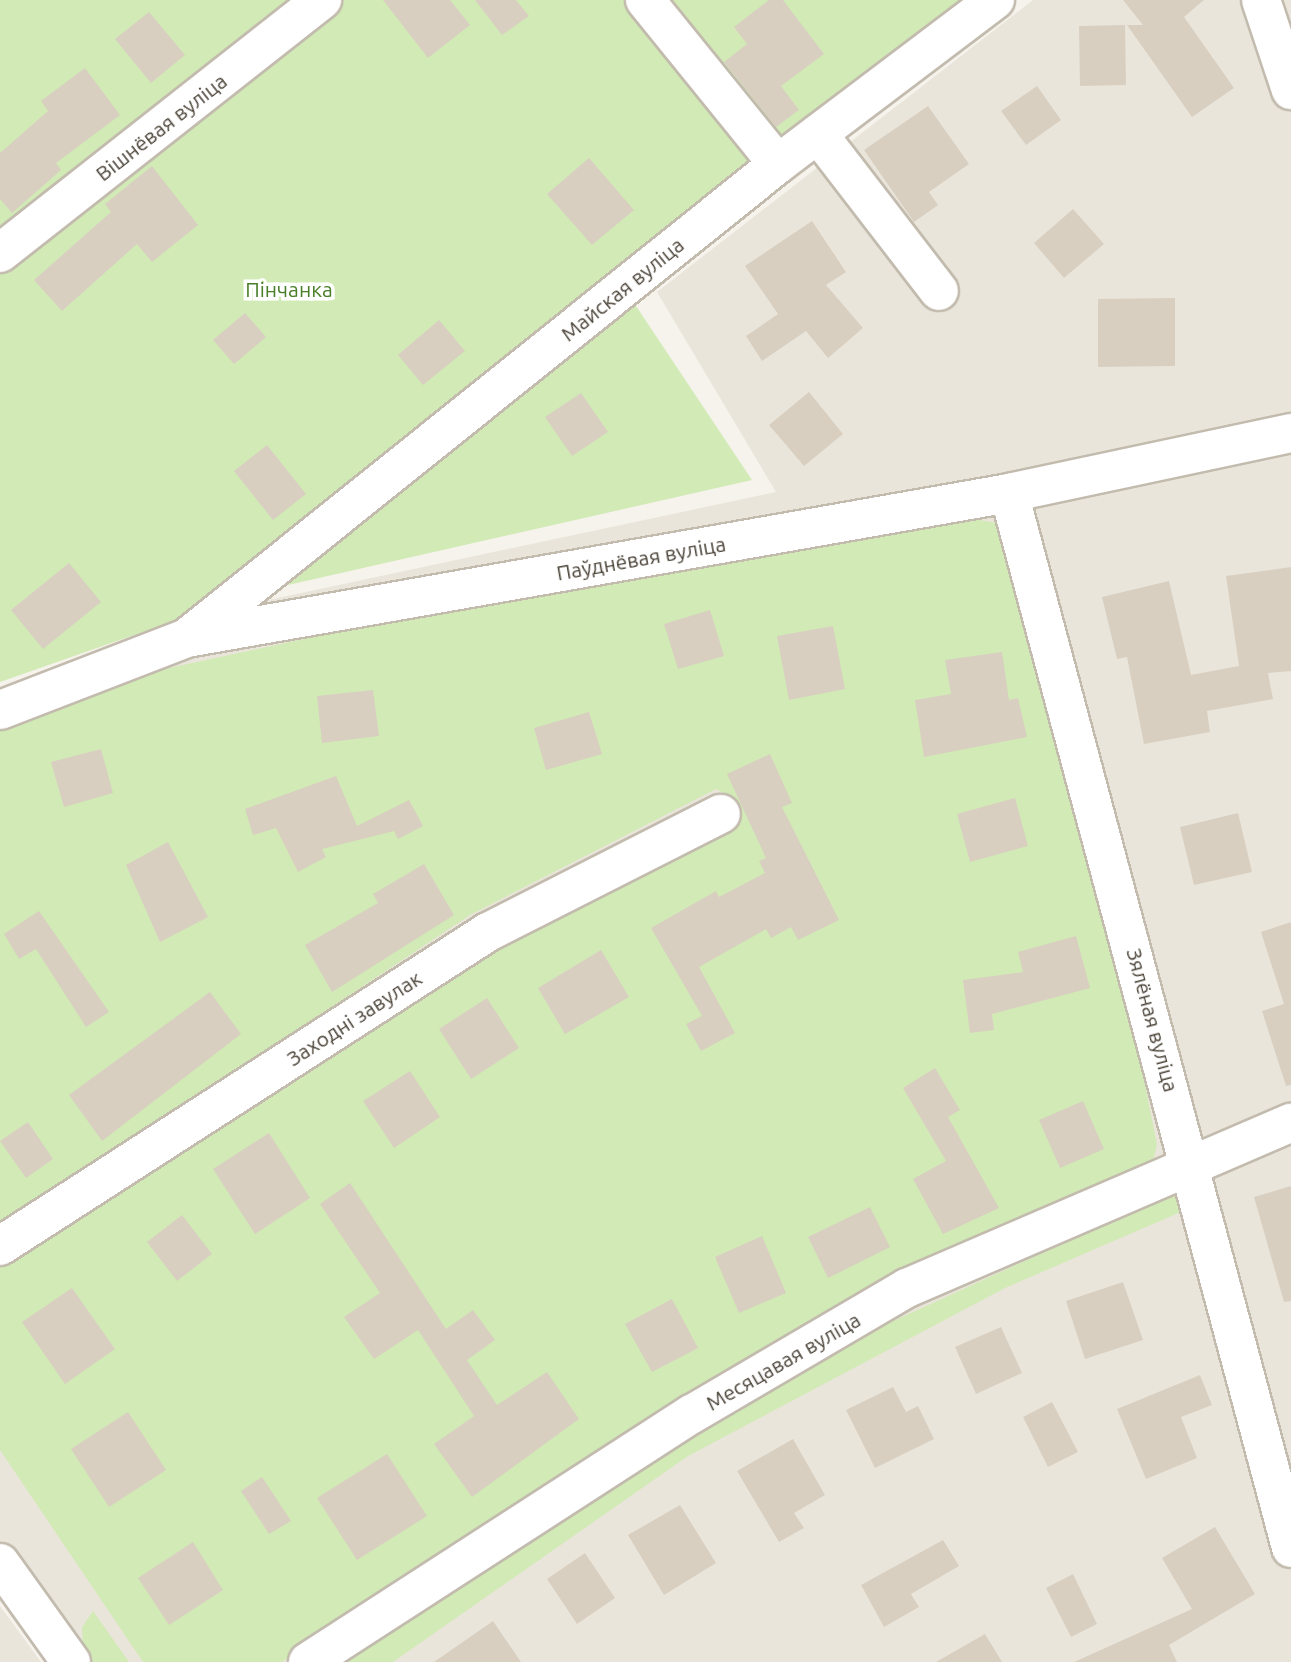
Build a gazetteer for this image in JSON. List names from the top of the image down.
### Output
{
  "streets": {
    "street": [
      "Вішнёвая вуліца",
      "Майская вуліца",
      "Паўднёвая вуліца",
      "Заходні завулак",
      "Зялёная вуліца",
      "Месяцавая вуліца"
    ]
  },
  "crossings": [
    ["Майская вуліца", "Паўднёвая вуліца"],
    ["Паўднёвая вуліца", "Зялёная вуліца"],
    ["Зялёная вуліца", "Месяцавая вуліца"]
  ],
  "parks": ["Пінчанка"]
}
